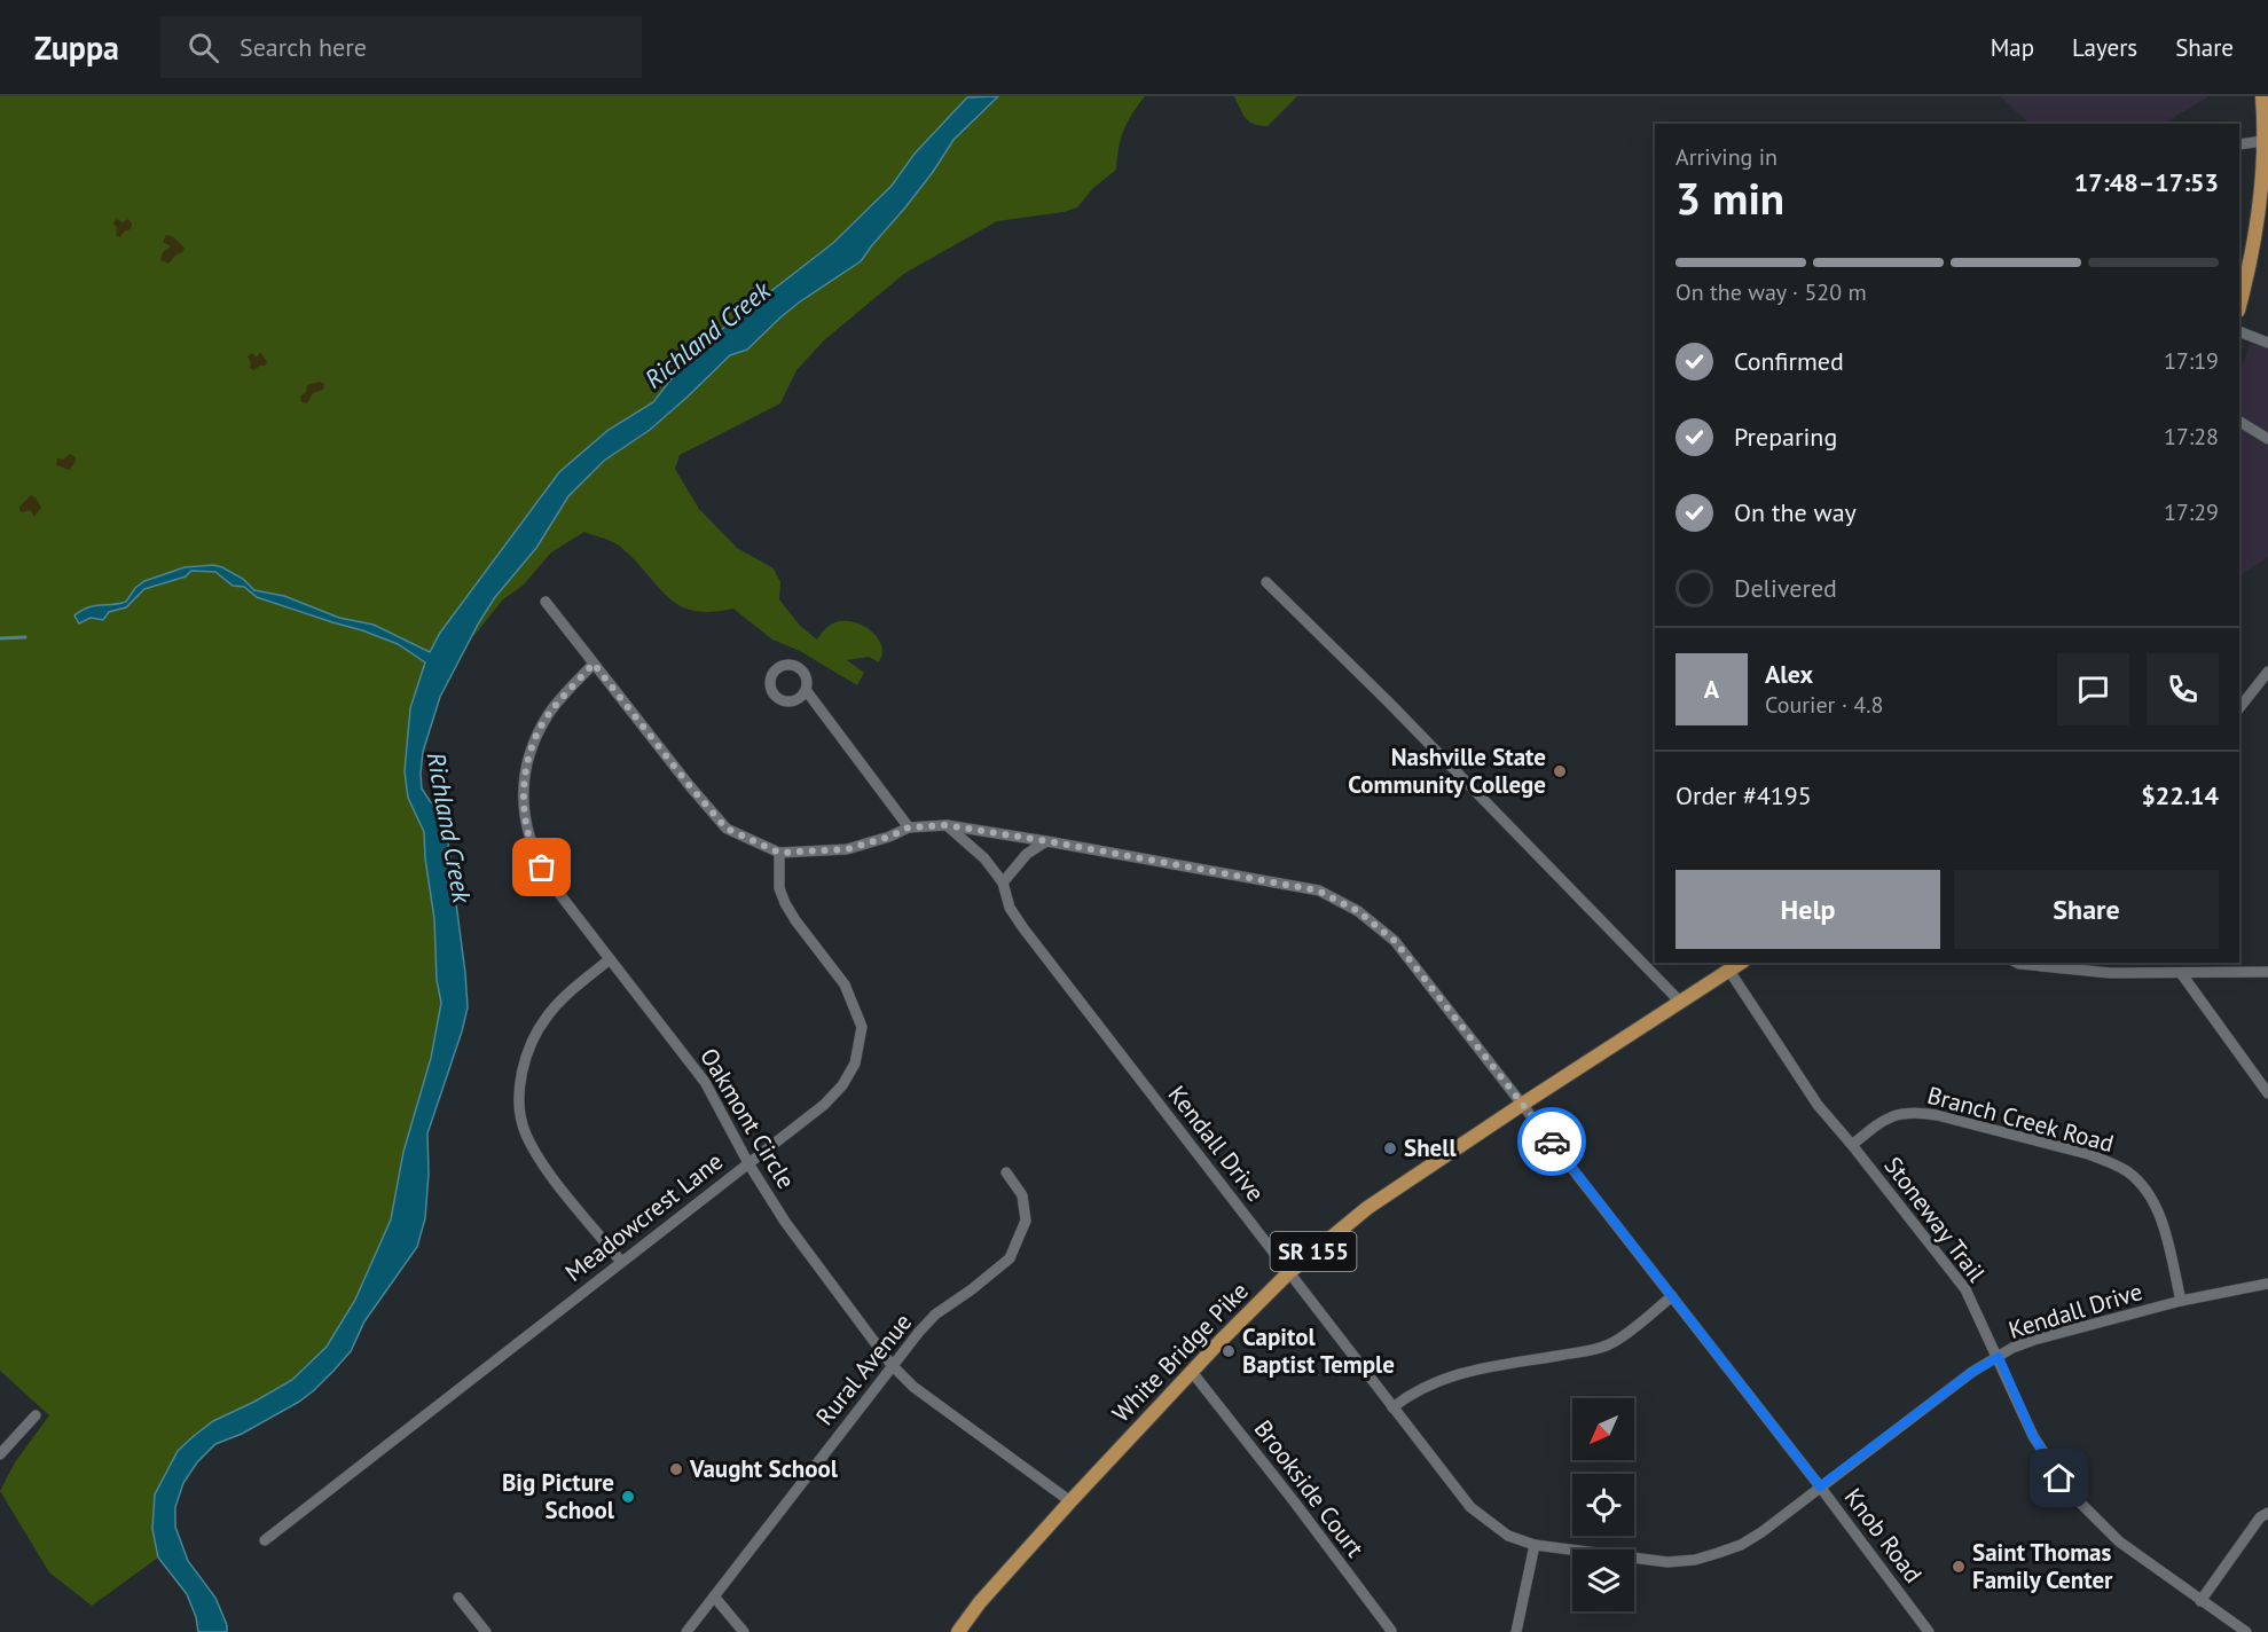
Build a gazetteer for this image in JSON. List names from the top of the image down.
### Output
{
  "streets": {
    "main road": ["SR 155", "White Bridge Pike"],
    "street": [
      "Oakmont Circle",
      "Branch Creek Road",
      "Kendall Drive",
      "Meadowcrest Lane",
      "Stoneway Trail",
      "Rural Avenue",
      "Brookside Court",
      "Knob Road"
    ]
  },
  "crossings": [
    ["Oakmont Circle", "Meadowcrest Lane"],
    ["Oakmont Circle", "White Bridge Pike"],
    ["Oakmont Circle", "Rural Avenue"],
    ["Oakmont Circle", "Knob Road"],
    ["Branch Creek Road", "Kendall Drive"],
    ["Branch Creek Road", "Stoneway Trail"],
    ["Kendall Drive", "Stoneway Trail"],
    ["Kendall Drive", "White Bridge Pike"],
    ["Kendall Drive", "Knob Road"],
    ["Meadowcrest Lane", "Knob Road"],
    ["Stoneway Trail", "White Bridge Pike"],
    ["White Bridge Pike", "Brookside Court"],
    ["White Bridge Pike", "Knob Road"]
  ],
  "water": ["Richland Creek"],
  "places": [
    "Nashville State Community College",
    "Shell",
    "Capitol Baptist Temple",
    "Vaught School",
    "Big Picture School",
    "Saint Thomas Family Center"
  ],
  "north": "bottom left",
  "page": {
    "header": "Zuppa",
    "search": "Search here",
    "nav": ["Map", "Layers", "Share"],
    "heading": ["3 min", "Arriving in", "17:48–17:53"],
    "panel": [
      "Alex",
      "Courier · 4.8",
      "Order #4195",
      "$22.14"
    ],
    "bar": "On the way · 520 m",
    "list": [
      ["Confirmed", "17:19"],
      ["Preparing", "17:28"],
      ["On the way", "17:29"],
      "Delivered"
    ],
    "round": "A",
    "buttons": ["Help", "Share"]
  }
}
